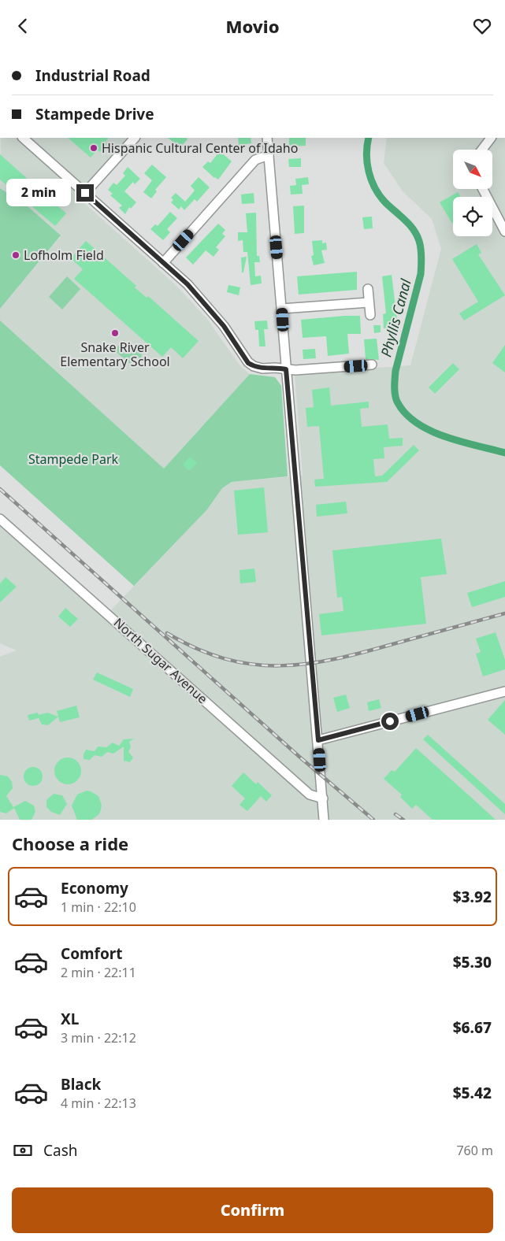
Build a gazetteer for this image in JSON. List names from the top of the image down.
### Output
{
  "streets": {
    "street": ["North Sugar Avenue"]
  },
  "water": ["Phyllis Canal"],
  "parks": ["Stampede Park"],
  "places": ["Hispanic Cultural Center of Idaho", "Lofholm Field", "Snake River Elementary School"],
  "north": "bottom right",
  "page": {
    "header": "Movio",
    "banner": ["Industrial Road", "Stampede Drive"],
    "bubble": "2 min",
    "heading": "Choose a ride",
    "list": [
      {
        "name": "Economy",
        "note": "1 min · 22:10",
        "value": "$3.92"
      },
      {
        "name": "Comfort",
        "note": "2 min · 22:11",
        "value": "$5.30"
      },
      {
        "name": "XL",
        "note": "3 min · 22:12",
        "value": "$6.67"
      },
      {
        "name": "Black",
        "note": "4 min · 22:13",
        "value": "$5.42"
      }
    ],
    "pay": ["Cash", "760 m"],
    "buttons": "Confirm"
  }
}
